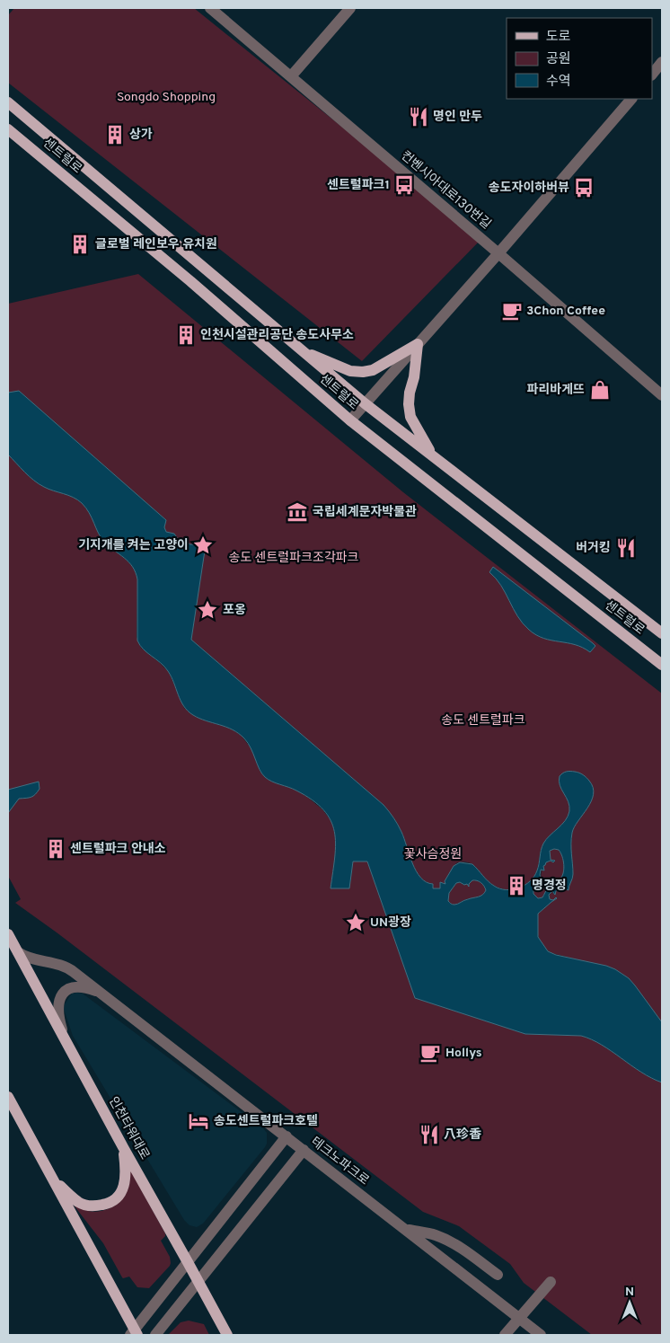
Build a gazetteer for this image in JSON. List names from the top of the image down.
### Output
{
  "streets": {
    "main road": ["센트럴로", "인천타워대로"],
    "street": ["컨벤시아대로130번길", "테크노파크로"]
  },
  "crossings": [
    ["인천타워대로", "테크노파크로"]
  ],
  "parks": [
    "Songdo Shopping",
    "송도 센트럴파크조각파크",
    "송도 센트럴파크",
    "꽃사슴정원"
  ],
  "places": {
    "restaurant": ["명인 만두", "버거킹", "八珍香"],
    "building": [
      "상가",
      "글로벌 레인보우 유치원",
      "인천시설관리공단 송도사무소",
      "센트럴파크 안내소",
      "명경정"
    ],
    "bus stop": ["센트럴파크1", "송도자이하버뷰"],
    "cafe": ["3Chon Coffee", "Hollys"],
    "shop": ["파리바게뜨"],
    "museum": ["국립세계문자박물관"],
    "place": ["기지개를 켜는 고양이", "포옹", "UN광장"],
    "hotel": ["송도센트럴파크호텔"]
  },
  "legend": ["도로", "공원", "수역"],
  "north": "top"
}
